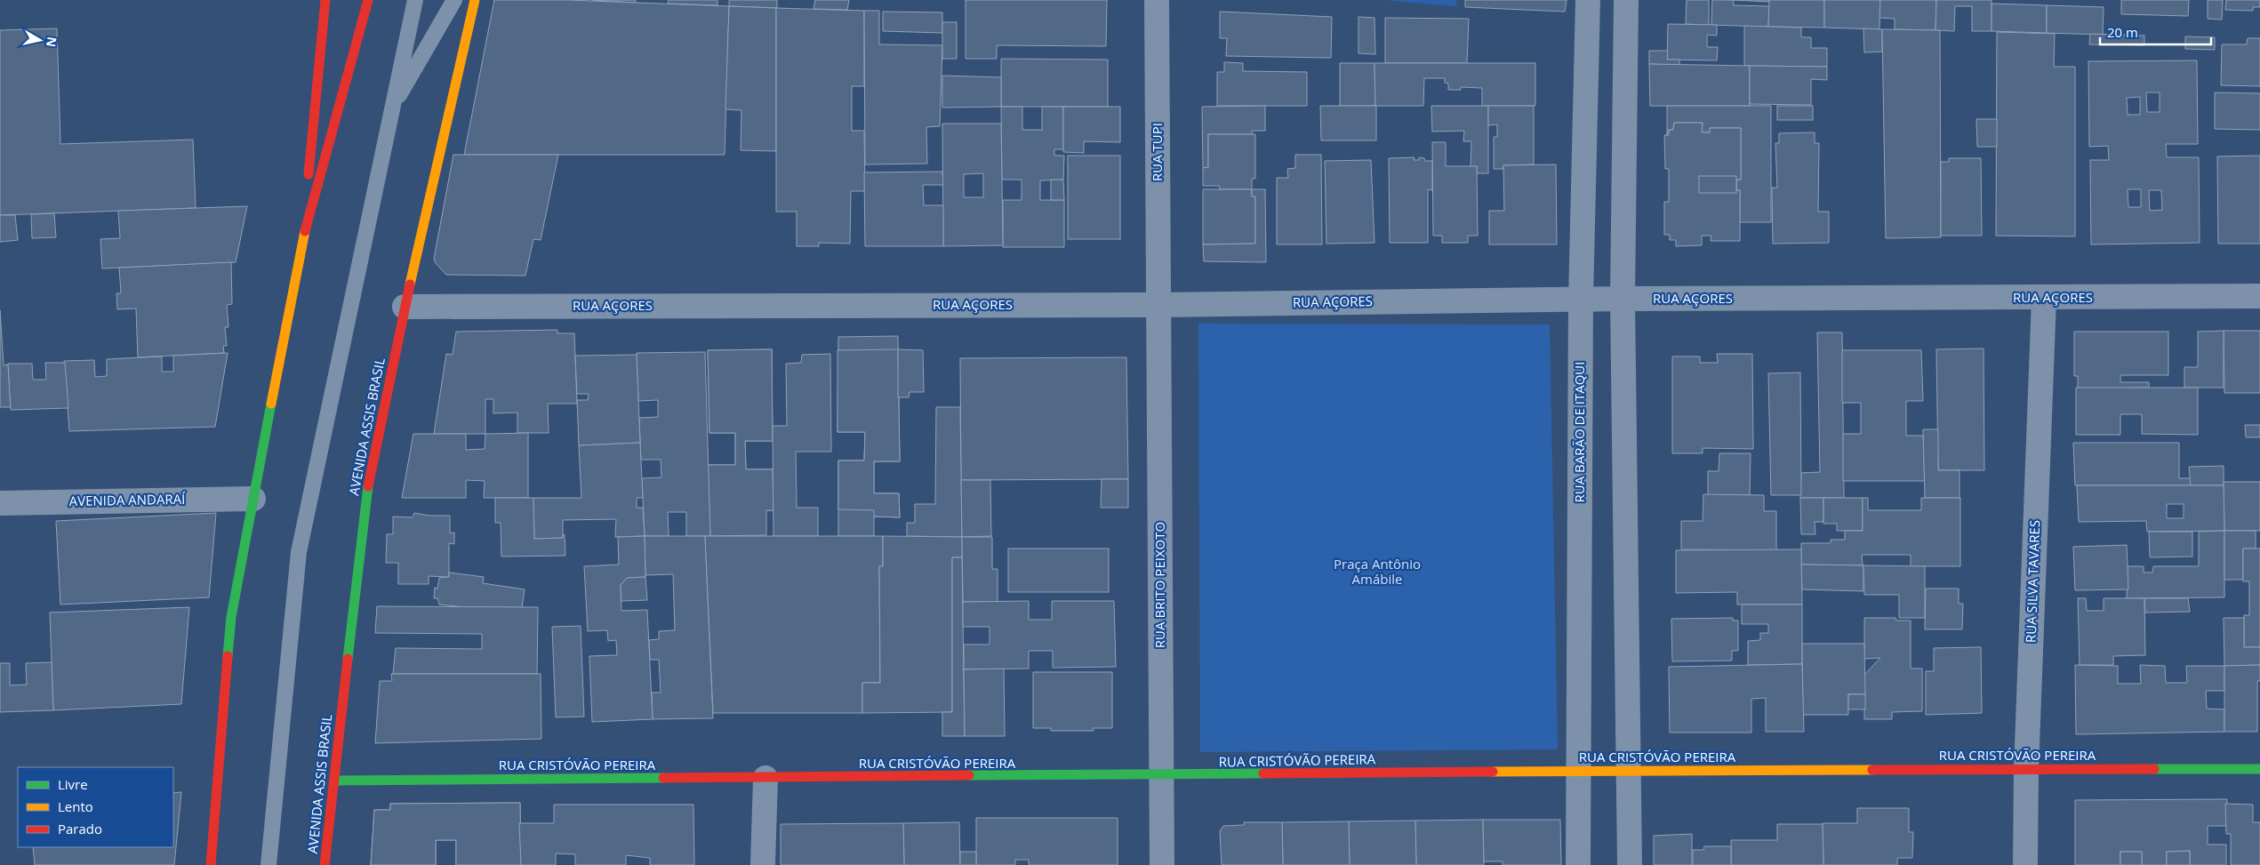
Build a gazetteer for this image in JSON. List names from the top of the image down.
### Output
{
  "streets": {
    "main road": ["AVENIDA ASSIS BRASIL", "RUA CRISTÓVÃO PEREIRA"],
    "street": [
      "RUA TUPI",
      "RUA AÇORES",
      "RUA BARÃO DE ITAQUI",
      "AVENIDA ANDARAÍ",
      "RUA SILVA TAVARES",
      "RUA BRITO PEIXOTO"
    ]
  },
  "crossings": [
    ["RUA TUPI", "RUA AÇORES"],
    ["RUA TUPI", "RUA BRITO PEIXOTO"],
    ["RUA AÇORES", "AVENIDA ASSIS BRASIL"],
    ["RUA AÇORES", "RUA BARÃO DE ITAQUI"],
    ["RUA AÇORES", "RUA SILVA TAVARES"],
    ["RUA AÇORES", "RUA BRITO PEIXOTO"],
    ["AVENIDA ASSIS BRASIL", "RUA CRISTÓVÃO PEREIRA"],
    ["RUA BARÃO DE ITAQUI", "RUA CRISTÓVÃO PEREIRA"],
    ["RUA SILVA TAVARES", "RUA CRISTÓVÃO PEREIRA"],
    ["RUA BRITO PEIXOTO", "RUA CRISTÓVÃO PEREIRA"]
  ],
  "parks": ["Praça Antônio Amábile"],
  "legend": ["Livre", "Lento", "Parado"],
  "scale_bar": "20 m",
  "north": "right"
}
